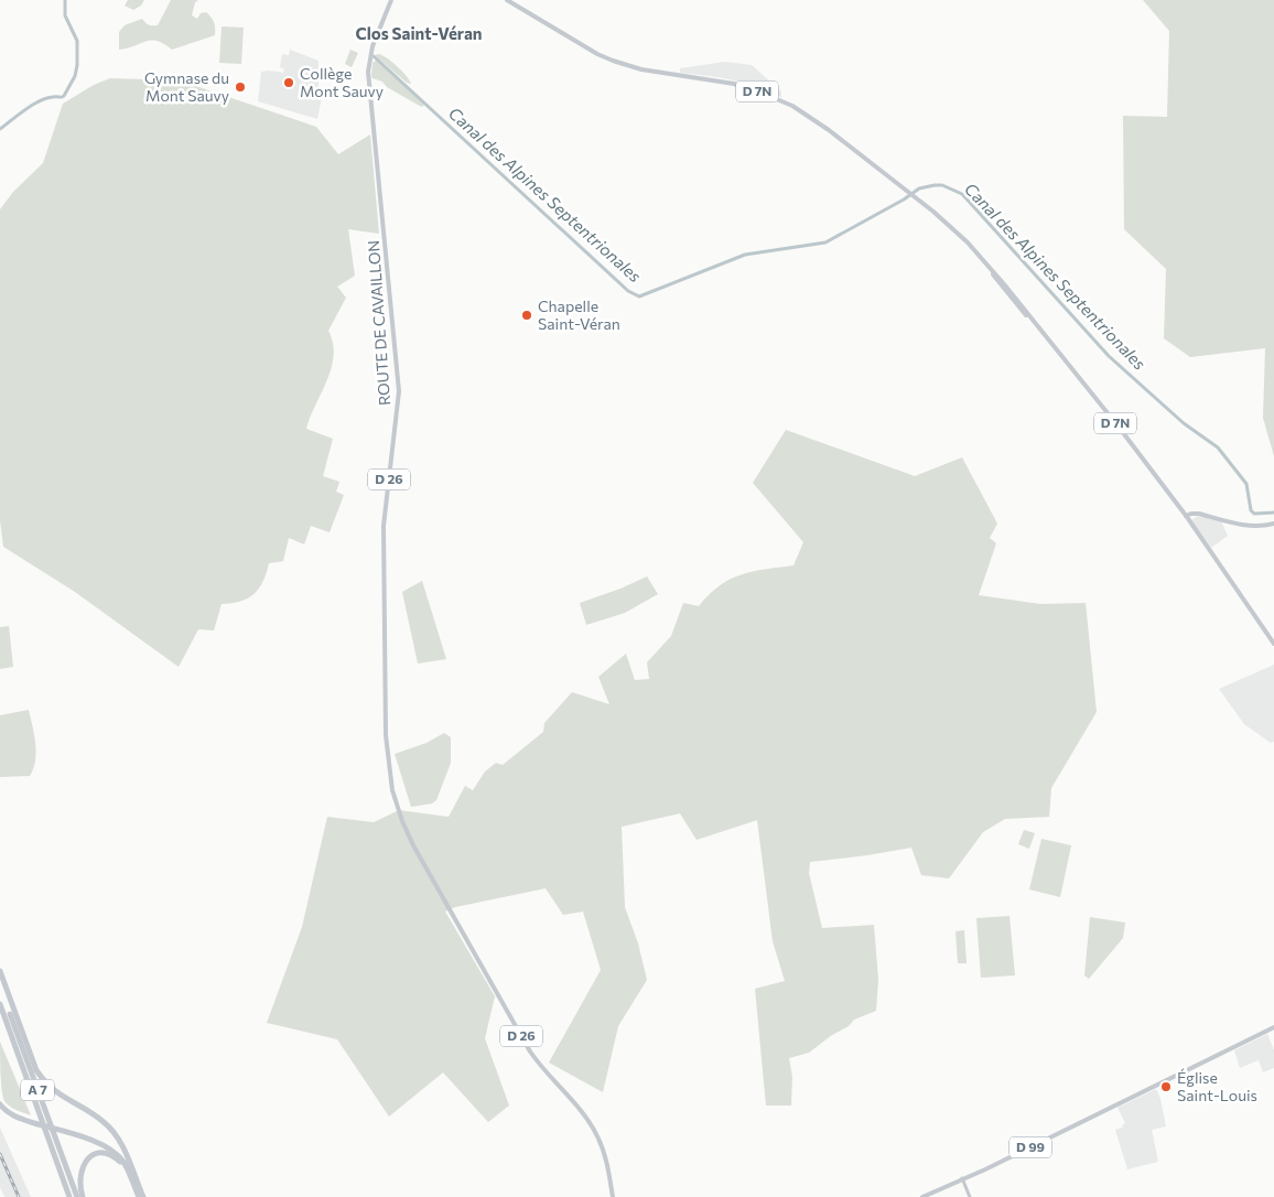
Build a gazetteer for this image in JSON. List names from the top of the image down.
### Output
{
  "streets": {
    "highway": ["A 7"],
    "main road": [
      "D 7N",
      "ROUTE DE CAVAILLON",
      "D 26",
      "D 99"
    ]
  },
  "districts": ["Clos Saint-Véran"],
  "water": ["Canal des Alpines Septentrionales"],
  "places": [
    "Collège Mont Sauvy",
    "Gymnase du Mont Sauvy",
    "Chapelle Saint-Véran",
    "Église Saint-Louis"
  ]
}
